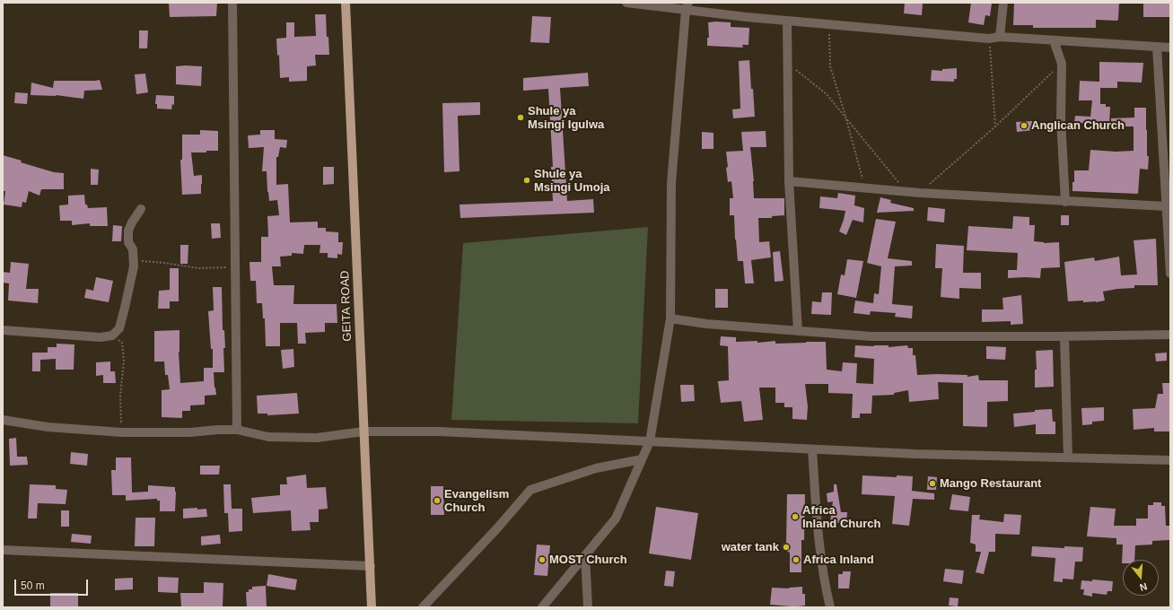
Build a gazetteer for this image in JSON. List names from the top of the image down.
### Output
{
  "streets": {
    "main road": ["GEITA ROAD"]
  },
  "places": [
    "Shule ya Msingi Igulwa",
    "Anglican Church",
    "Shule ya Msingi Umoja",
    "Mango Restaurant",
    "Evangelism Church",
    "Africa Inland Church",
    "water tank",
    "MOST Church",
    "Africa Inland"
  ],
  "scale_bar": "50 m",
  "north": "bottom"
}
